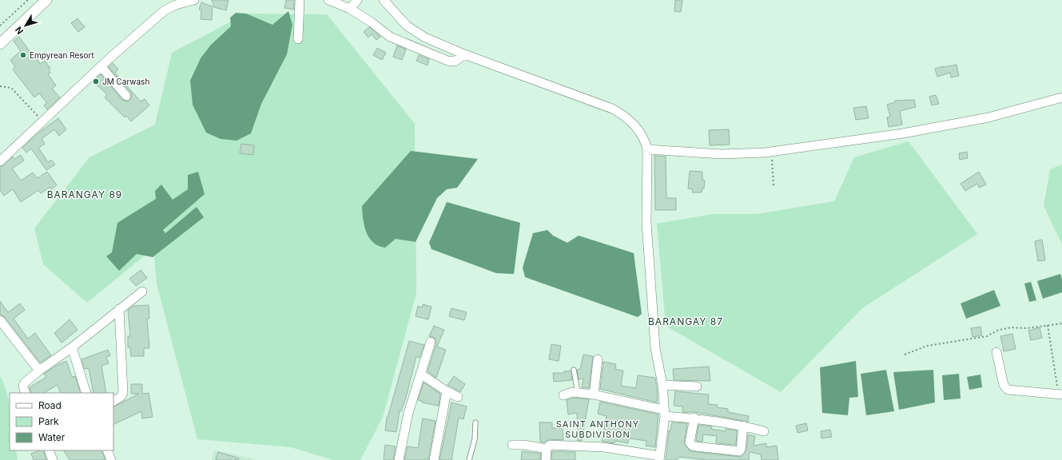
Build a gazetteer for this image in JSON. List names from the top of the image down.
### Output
{
  "districts": ["BARANGAY 89", "BARANGAY 87", "SAINT ANTHONY SUBDIVISION"],
  "places": ["Empyrean Resort", "JM Carwash"],
  "legend": ["Road", "Park", "Water"],
  "north": "bottom left"
}
